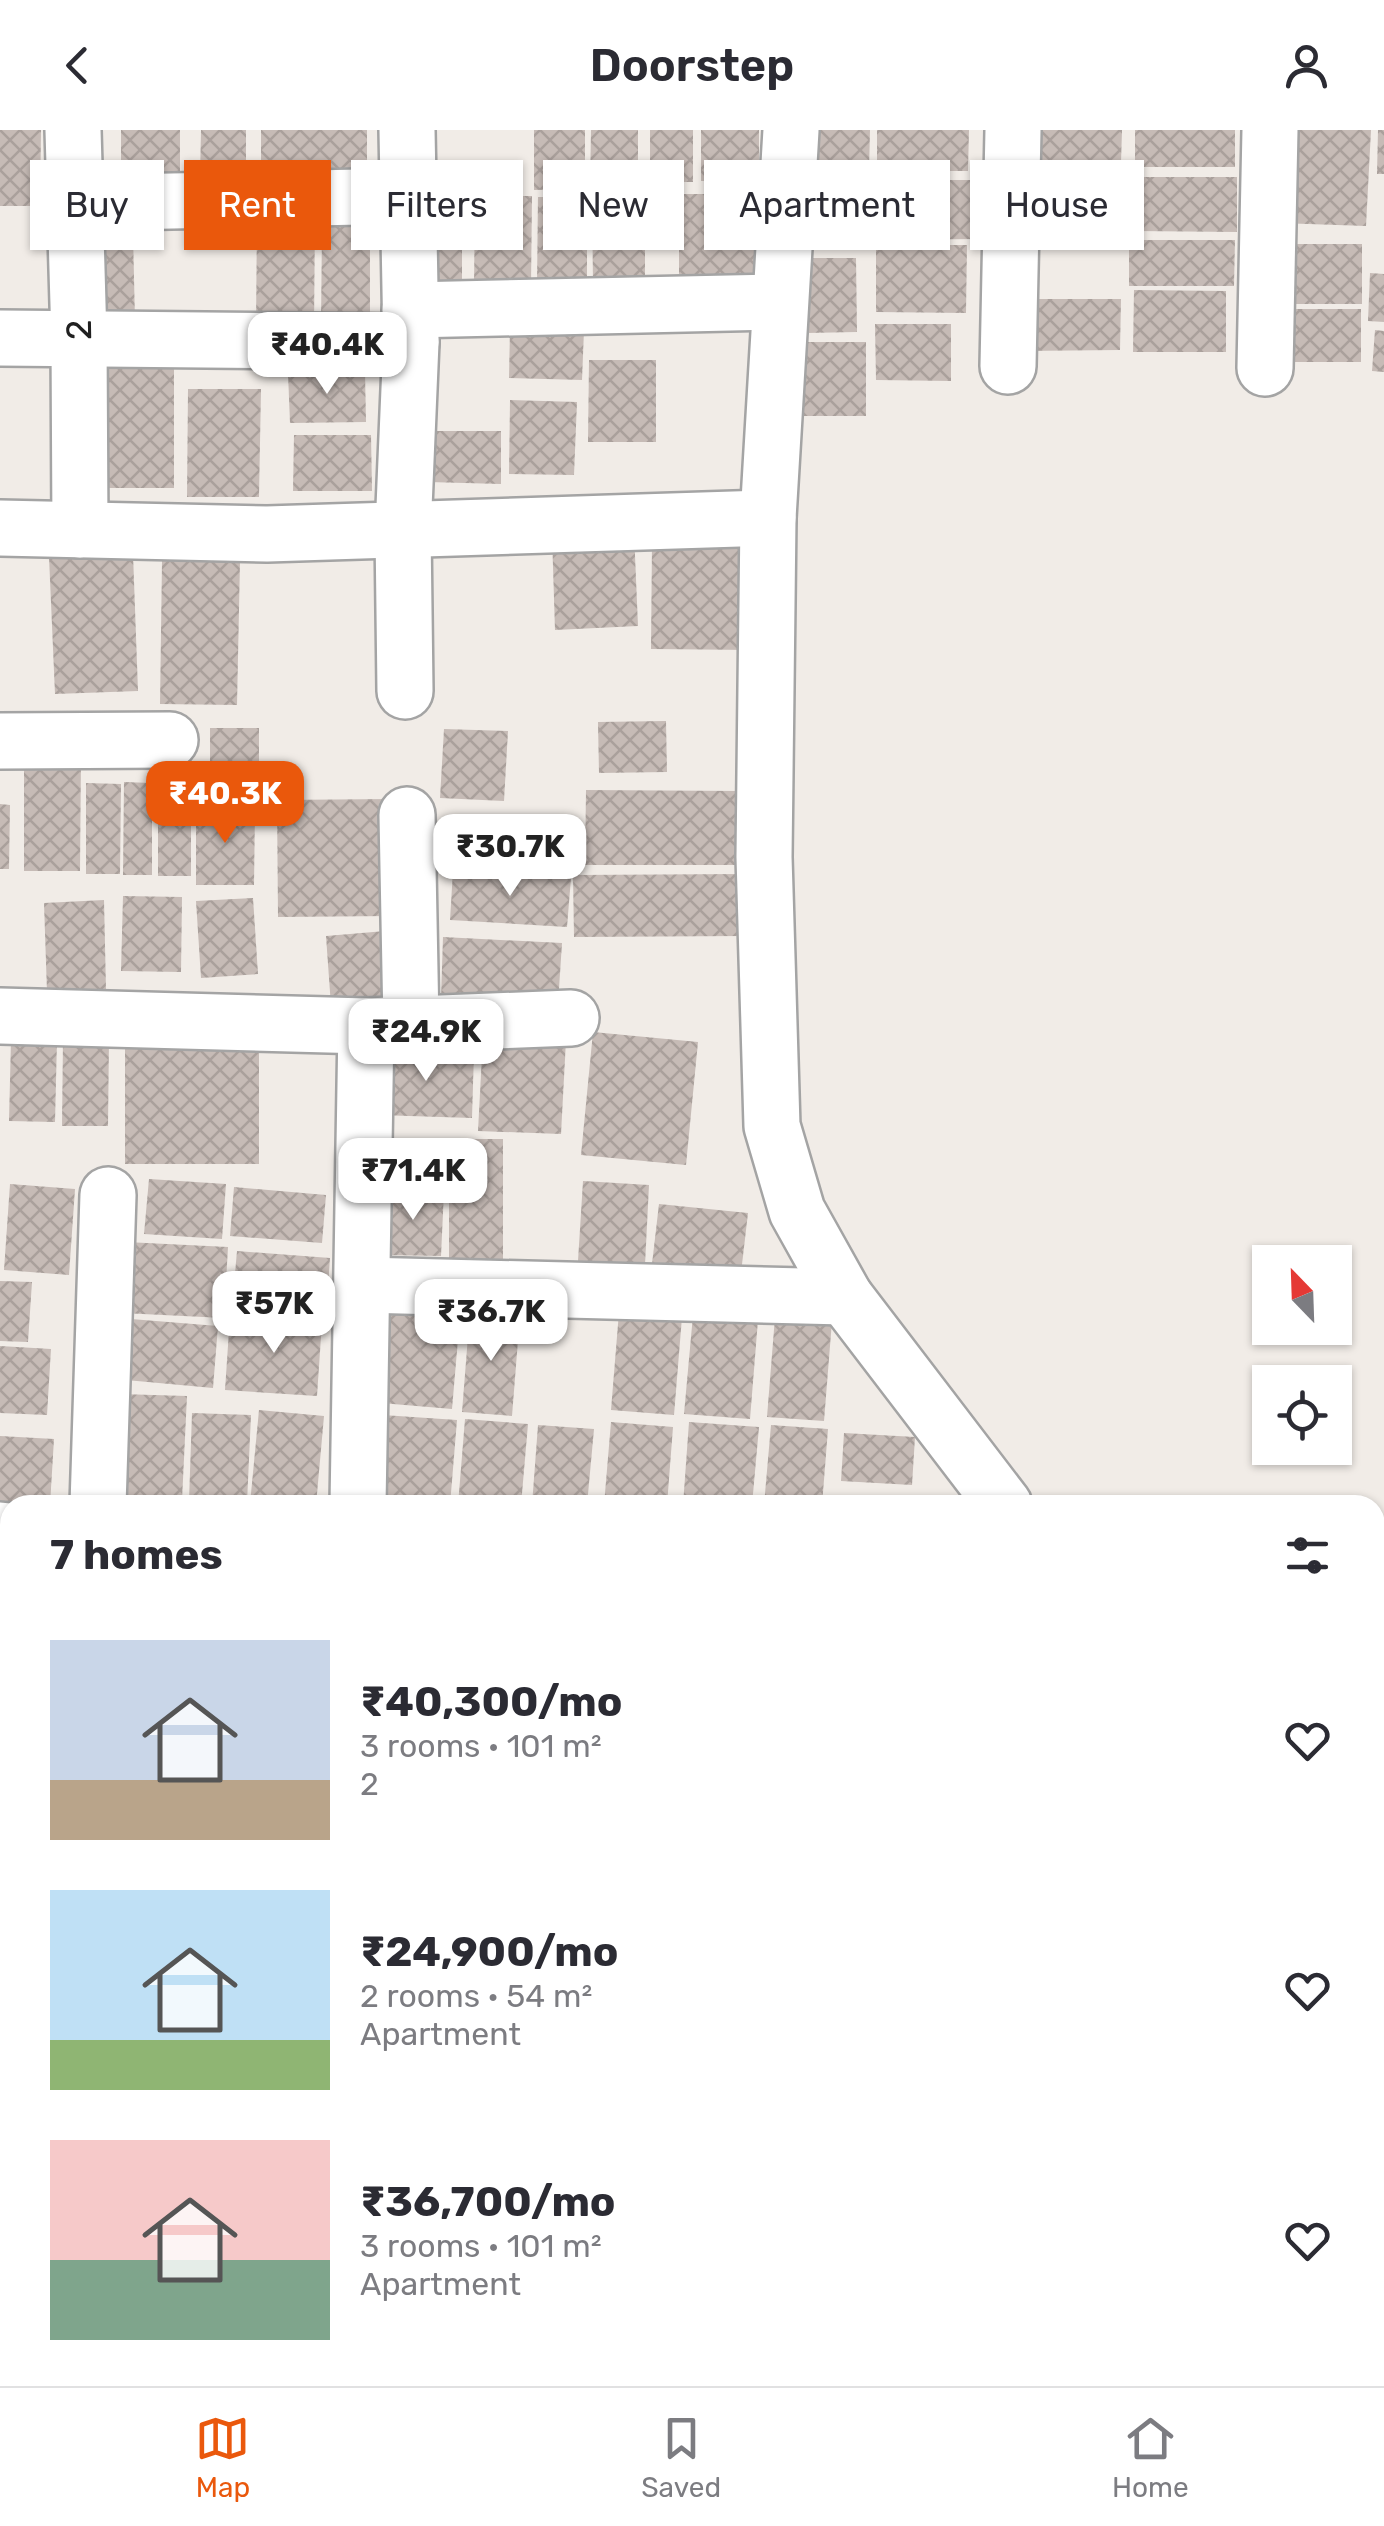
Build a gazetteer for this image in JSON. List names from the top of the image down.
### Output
{
  "streets": {
    "street": ["2"]
  },
  "north": "top left",
  "page": {
    "header": "Doorstep",
    "chip": [
      "Buy",
      "Rent",
      "Filters",
      "New",
      "Apartment",
      "House"
    ],
    "price": [
      "₹40.4K",
      "₹40.3K",
      "₹30.7K",
      "₹24.9K",
      "₹71.4K",
      "₹57K",
      "₹36.7K"
    ],
    "heading": "7 homes",
    "list": [
      {
        "name": "₹40,300/mo",
        "note": "3 rooms · 101 m² · 2"
      },
      {
        "name": "₹24,900/mo",
        "note": "2 rooms · 54 m² · Apartment"
      },
      {
        "name": "₹36,700/mo",
        "note": "3 rooms · 101 m² · Apartment"
      }
    ],
    "tabs": ["Map", "Saved", "Home"]
  }
}
